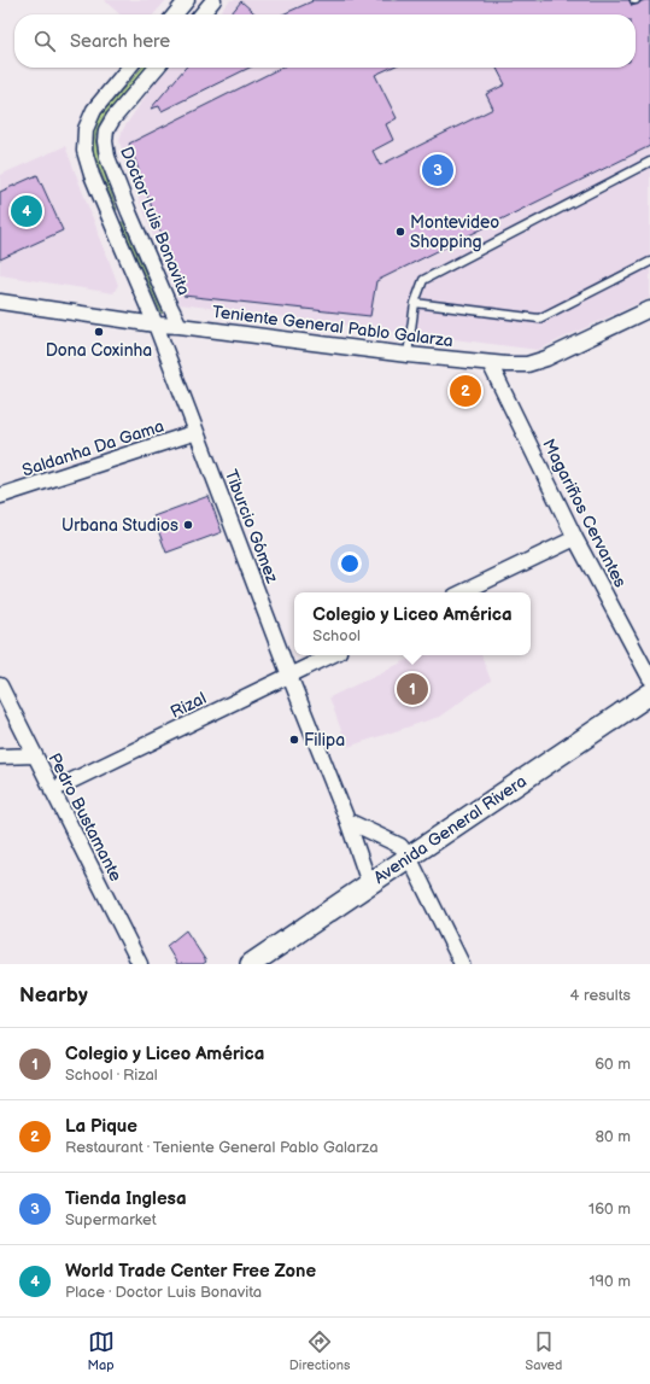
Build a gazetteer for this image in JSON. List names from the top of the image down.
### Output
{
  "streets": {
    "main road": ["Avenida General Rivera"],
    "street": [
      "Doctor Luis Bonavita",
      "Teniente General Pablo Galarza",
      "Saldanha Da Gama",
      "Magariños Cervantes",
      "Tiburcio Gómez",
      "Rizal",
      "Pedro Bustamante"
    ]
  },
  "crossings": [
    ["Doctor Luis Bonavita", "Teniente General Pablo Galarza"],
    ["Teniente General Pablo Galarza", "Magariños Cervantes"],
    ["Teniente General Pablo Galarza", "Tiburcio Gómez"],
    ["Saldanha Da Gama", "Tiburcio Gómez"],
    ["Tiburcio Gómez", "Rizal"],
    ["Tiburcio Gómez", "Avenida General Rivera"],
    ["Rizal", "Pedro Bustamante"]
  ],
  "places": [
    "Montevideo Shopping",
    "Dona Coxinha",
    "Urbana Studios",
    "Filipa"
  ],
  "page": {
    "search": "Search here",
    "pins": [
      "3",
      "4",
      "2",
      "1"
    ],
    "popup": ["Colegio y Liceo América", "School"],
    "heading": ["Nearby", "4 results"],
    "list": [
      {
        "mark": "1",
        "name": "Colegio y Liceo América",
        "note": "School · Rizal",
        "value": "60 m"
      },
      {
        "mark": "2",
        "name": "La Pique",
        "note": "Restaurant · Teniente General Pablo Galarza",
        "value": "80 m"
      },
      {
        "mark": "3",
        "name": "Tienda Inglesa",
        "note": "Supermarket",
        "value": "160 m"
      },
      {
        "mark": "4",
        "name": "World Trade Center Free Zone",
        "note": "Place · Doctor Luis Bonavita",
        "value": "190 m"
      }
    ],
    "nav": ["Map", "Directions", "Saved"]
  }
}
